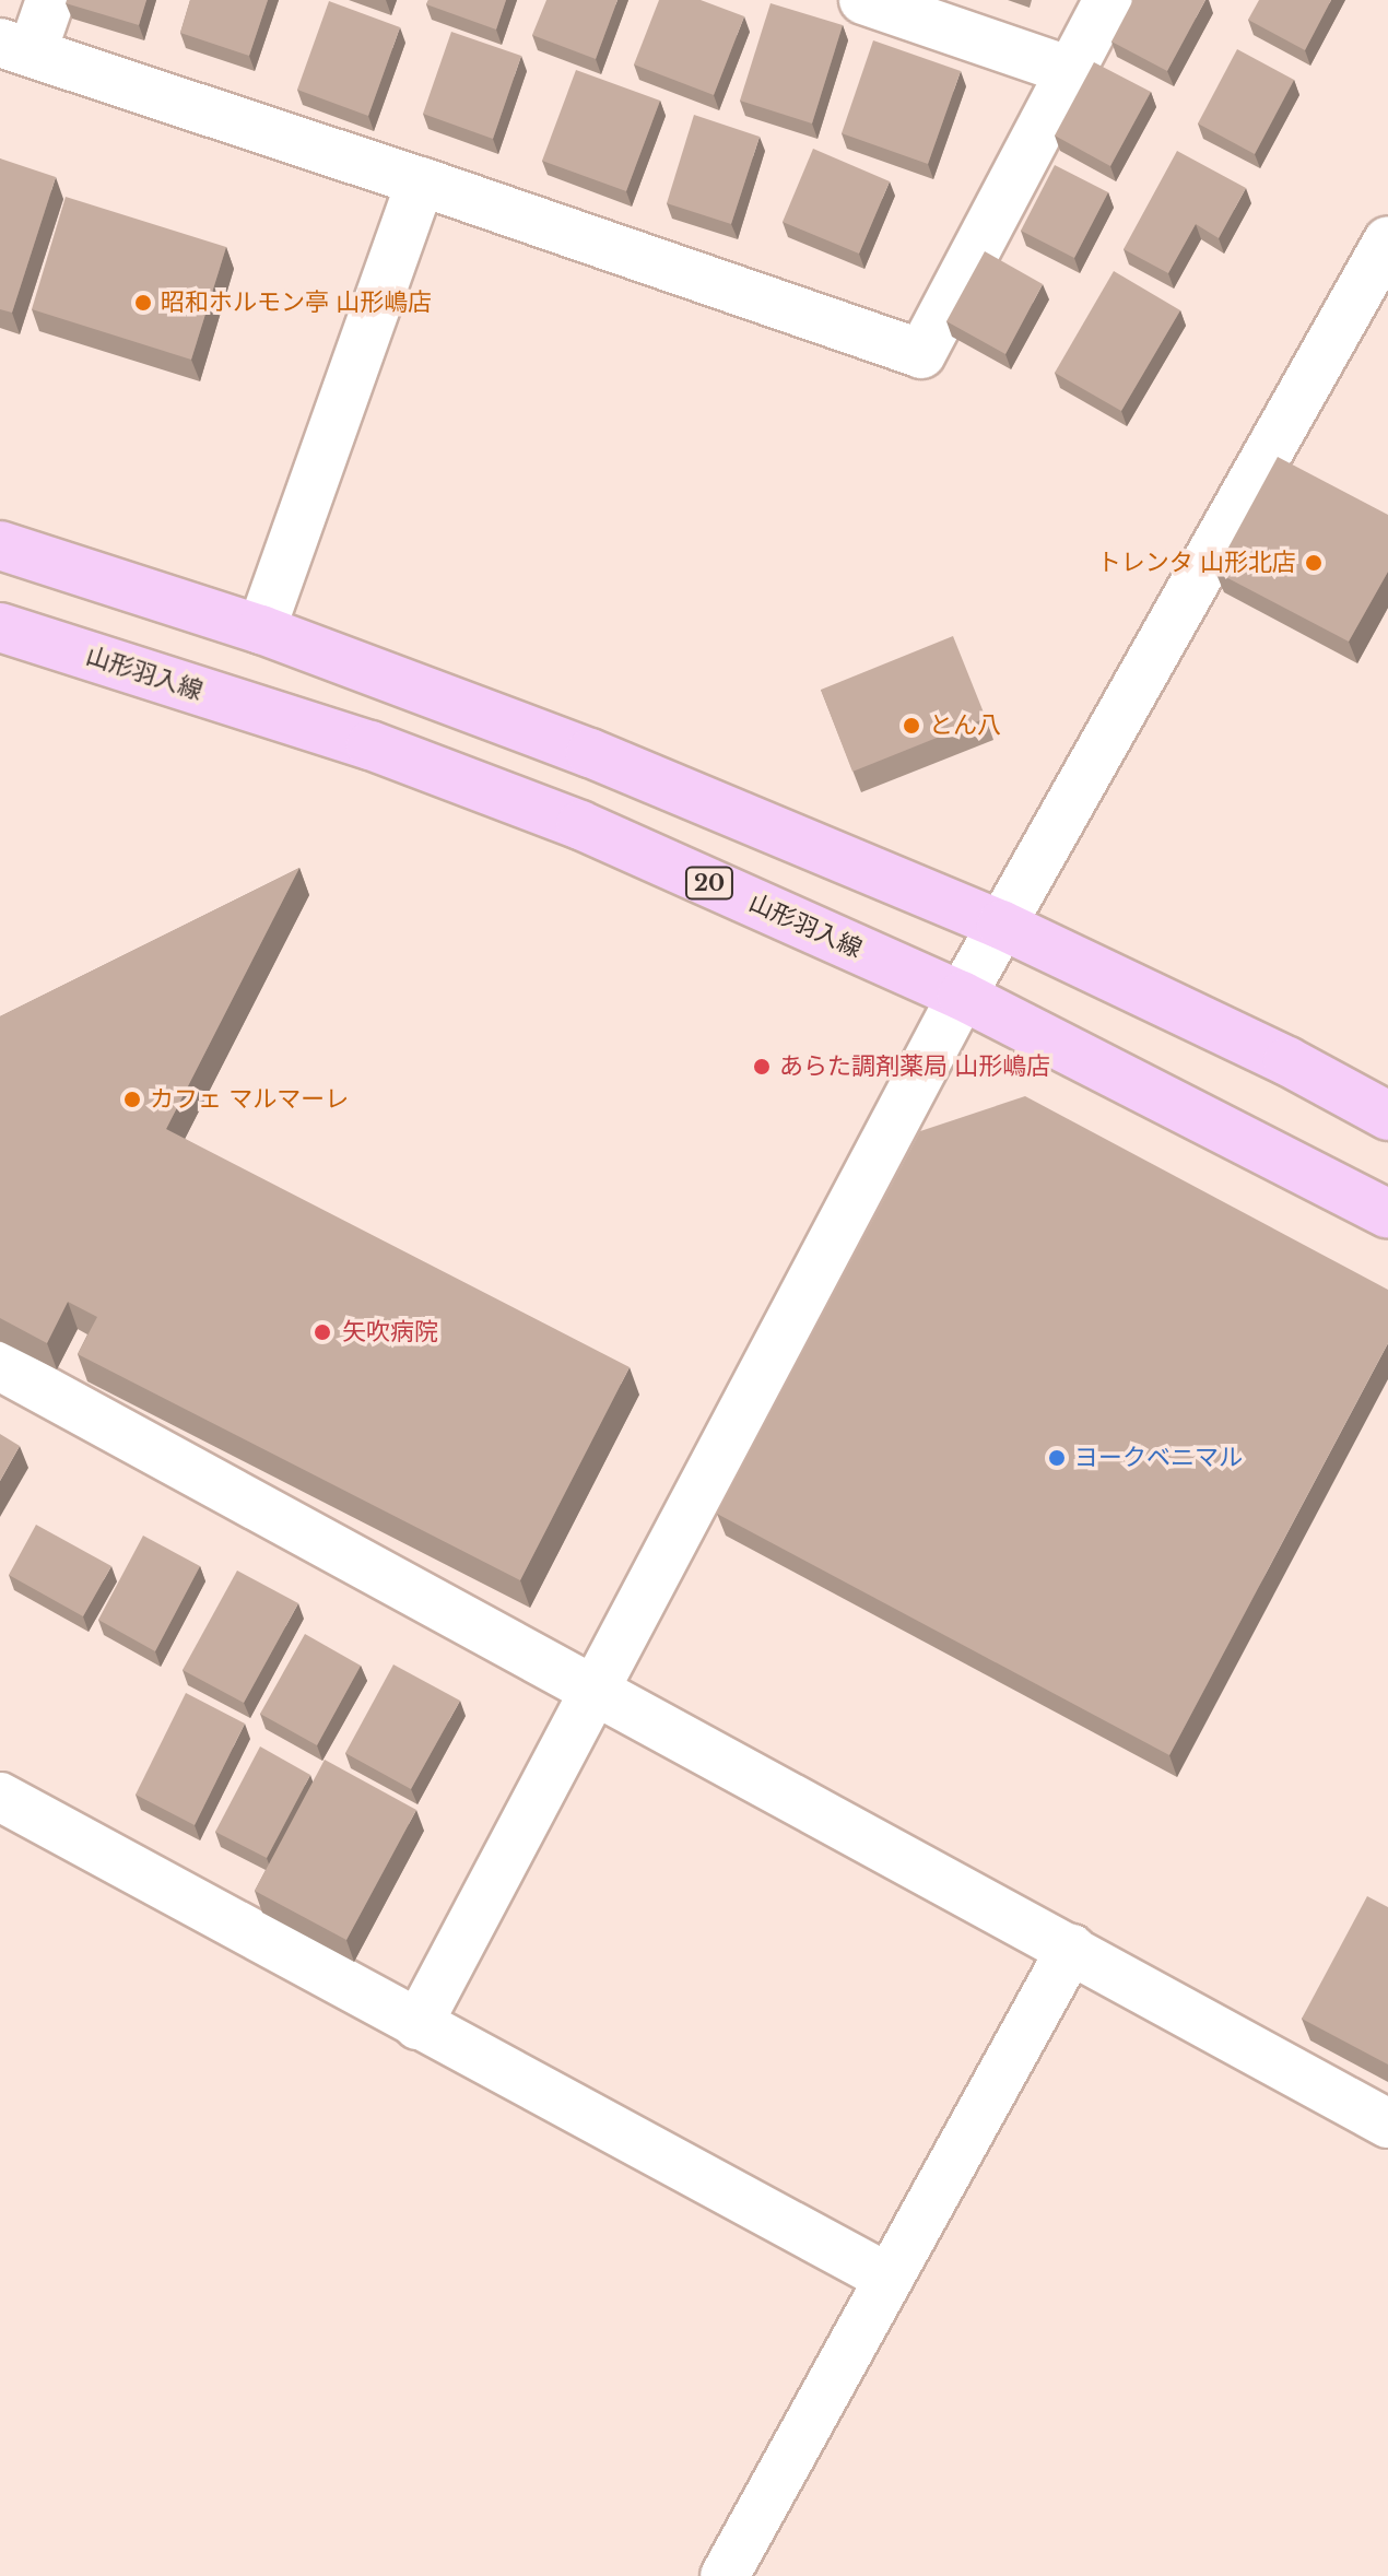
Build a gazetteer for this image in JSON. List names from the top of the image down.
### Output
{
  "streets": {
    "main road": ["山形羽入線", "20"]
  },
  "places": [
    "昭和ホルモン亭 山形嶋店",
    "トレンタ 山形北店",
    "とん八",
    "あらた調剤薬局 山形嶋店",
    "カフェ マルマーレ",
    "矢吹病院",
    "ヨークベニマル"
  ]
}
